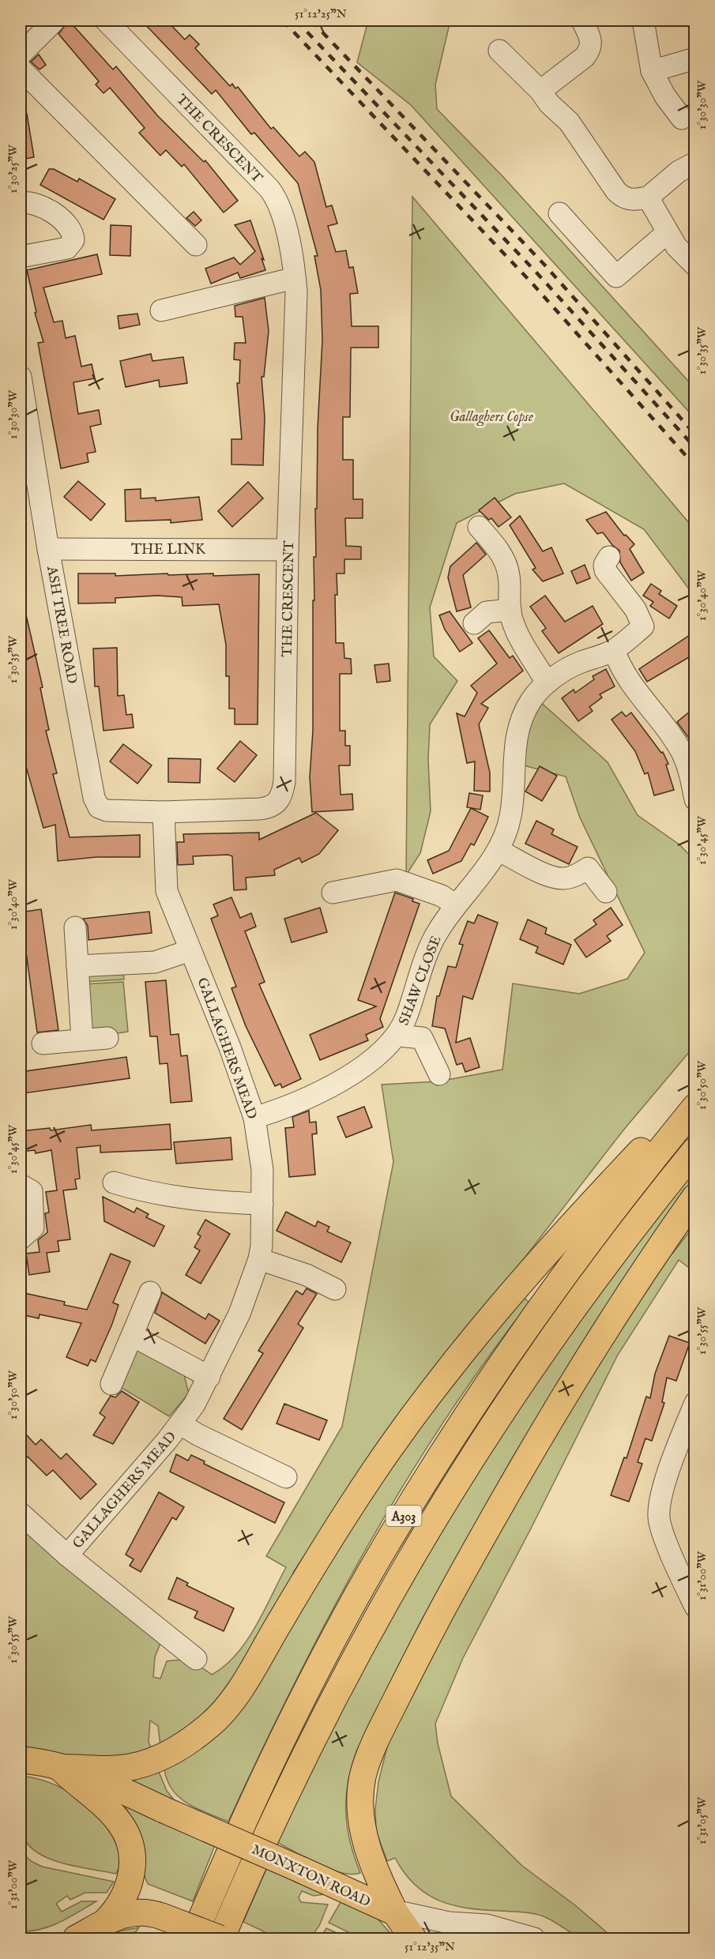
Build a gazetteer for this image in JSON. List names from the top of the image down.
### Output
{
  "streets": {
    "main road": ["A303", "MONXTON ROAD"],
    "street": [
      "THE CRESCENT",
      "THE LINK",
      "ASH TREE ROAD",
      "SHAW CLOSE",
      "GALLAGHERS MEAD"
    ]
  },
  "crossings": [
    ["THE CRESCENT", "THE LINK"],
    ["THE CRESCENT", "ASH TREE ROAD"],
    ["THE CRESCENT", "GALLAGHERS MEAD"],
    ["THE LINK", "ASH TREE ROAD"],
    ["ASH TREE ROAD", "GALLAGHERS MEAD"],
    ["SHAW CLOSE", "GALLAGHERS MEAD"]
  ],
  "parks": ["Gallaghers Copse"],
  "coordinates": [
    "51°12'25\"N",
    "1°30'30\"W",
    "1°30'25\"W",
    "1°30'35\"W",
    "1°30'40\"W",
    "1°30'45\"W",
    "1°30'50\"W",
    "1°30'55\"W",
    "1°31'00\"W",
    "1°31'05\"W",
    "51°12'35\"N"
  ]
}
